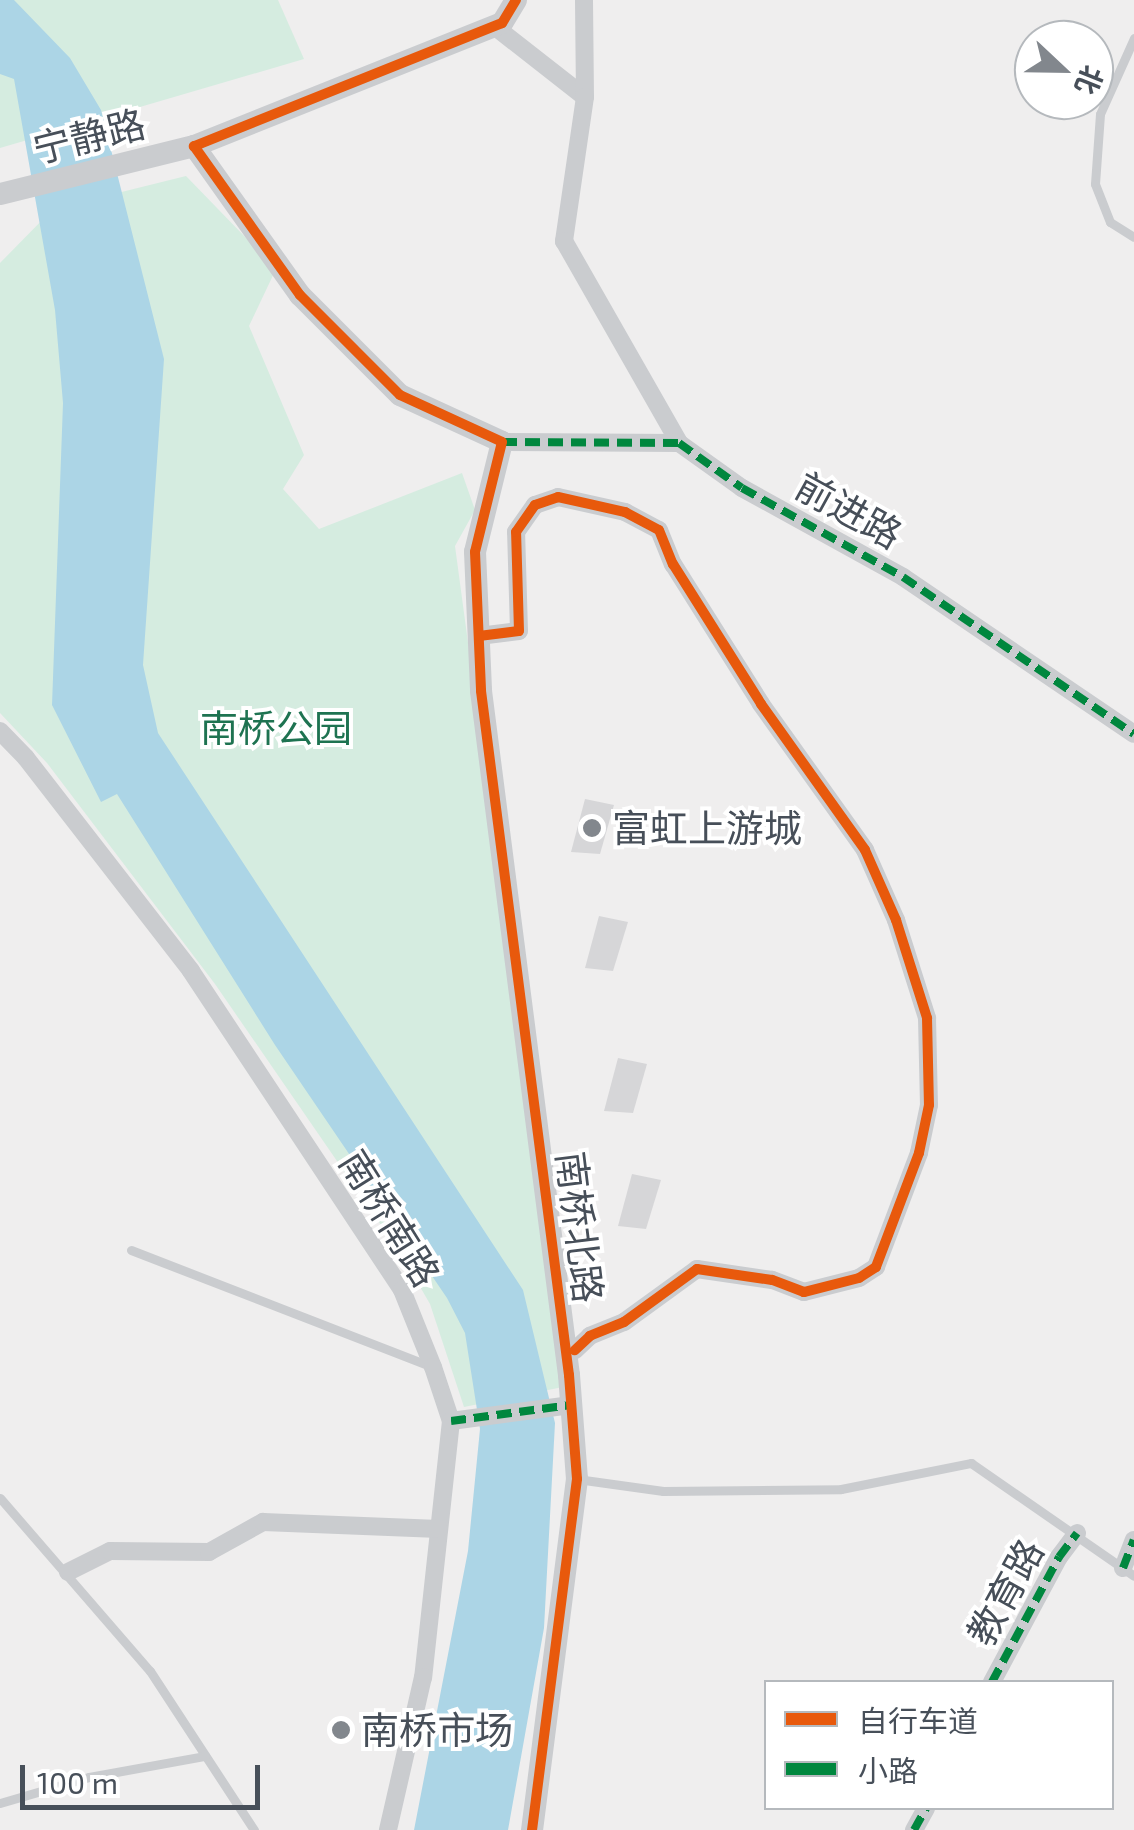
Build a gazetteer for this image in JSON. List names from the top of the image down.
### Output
{
  "streets": {
    "street": [
      "宁静路",
      "前进路",
      "南桥南路",
      "南桥北路",
      "教育路"
    ]
  },
  "parks": ["南桥公园"],
  "places": ["富虹上游城", "南桥市场"],
  "legend": ["自行车道", "小路"],
  "scale_bar": "100 m",
  "north": "right"
}
